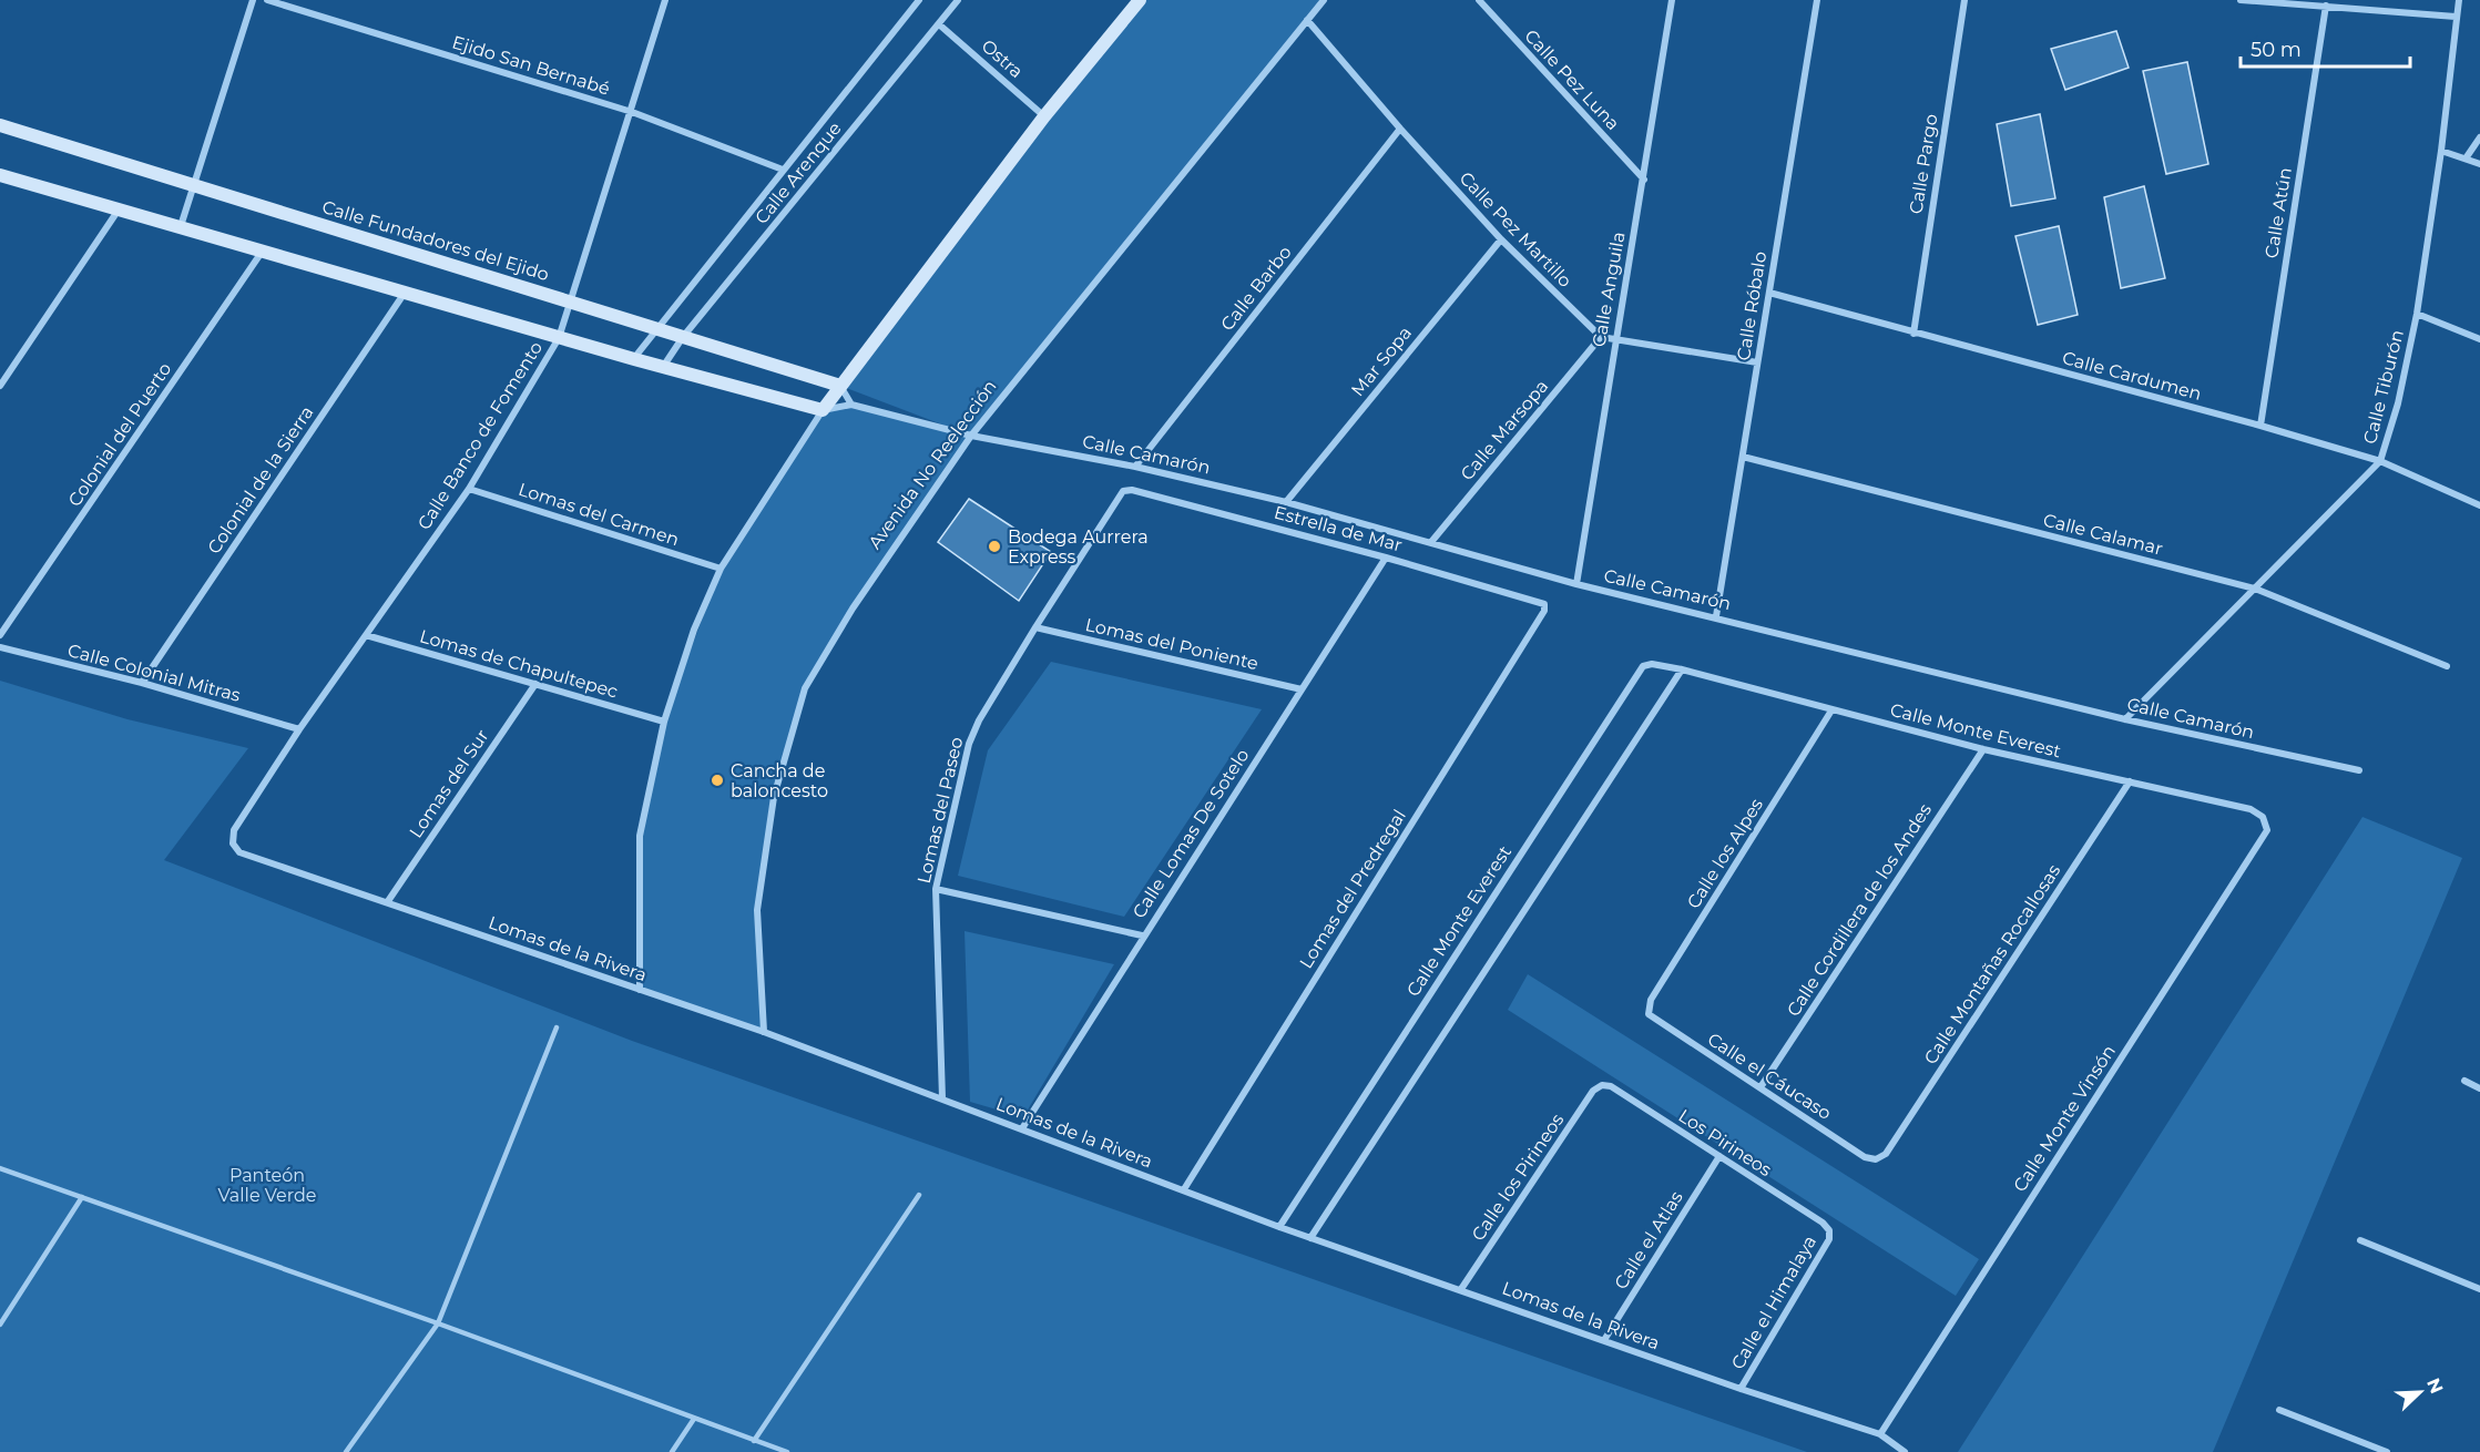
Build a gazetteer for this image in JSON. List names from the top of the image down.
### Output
{
  "streets": {
    "street": [
      "Ostra",
      "Ejido San Bernabé",
      "Calle Pez Luna",
      "Calle Pargo",
      "Calle Arenque",
      "Calle Atún",
      "Calle Pez Martillo",
      "Calle Fundadores del Ejido",
      "Calle Barbo",
      "Calle Anguila",
      "Calle Róbalo",
      "Mar Sopa",
      "Calle Cardumen",
      "Calle Tiburón",
      "Calle Marsopa",
      "Colonial del Puerto",
      "Calle Banco de Fomento",
      "Calle Camarón",
      "Avenida No Reelección",
      "Colonial de la Sierra",
      "Lomas del Carmen",
      "Estrella de Mar",
      "Calle Calamar",
      "Lomas del Poniente",
      "Lomas de Chapultepec",
      "Calle Colonial Mitras",
      "Calle Monte Everest",
      "Lomas del Sur",
      "Lomas del Paseo",
      "Calle Lomas De Sotelo",
      "Calle los Alpes",
      "Lomas del Predregal",
      "Calle Cordillera de los Andes",
      "Lomas de la Rivera",
      "Calle Montañas Rocallosas",
      "Calle el Cáucaso",
      "Calle Monte Vinsón",
      "Los Pirineos",
      "Calle los Pirineos",
      "Calle el Atlas",
      "Calle el Himalaya"
    ]
  },
  "crossings": [
    ["Ostra", "Calle Arenque"],
    ["Ejido San Bernabé", "Calle Arenque"],
    ["Ejido San Bernabé", "Calle Banco de Fomento"],
    ["Calle Pez Luna", "Calle Anguila"],
    ["Calle Pargo", "Calle Cardumen"],
    ["Calle Arenque", "Calle Fundadores del Ejido"],
    ["Calle Atún", "Calle Cardumen"],
    ["Calle Pez Martillo", "Calle Barbo"],
    ["Calle Pez Martillo", "Mar Sopa"],
    ["Calle Pez Martillo", "Calle Marsopa"],
    ["Calle Pez Martillo", "Avenida No Reelección"],
    ["Calle Fundadores del Ejido", "Calle Banco de Fomento"],
    ["Calle Barbo", "Calle Camarón"],
    ["Calle Anguila", "Calle Camarón"],
    ["Calle Róbalo", "Calle Cardumen"],
    ["Calle Róbalo", "Calle Camarón"],
    ["Calle Róbalo", "Calle Calamar"],
    ["Mar Sopa", "Calle Camarón"],
    ["Calle Cardumen", "Calle Tiburón"],
    ["Calle Tiburón", "Calle Camarón"],
    ["Calle Tiburón", "Calle Calamar"],
    ["Calle Marsopa", "Calle Camarón"],
    ["Calle Banco de Fomento", "Lomas del Carmen"],
    ["Calle Banco de Fomento", "Lomas de Chapultepec"],
    ["Calle Banco de Fomento", "Calle Colonial Mitras"],
    ["Calle Banco de Fomento", "Lomas de la Rivera"],
    ["Calle Camarón", "Avenida No Reelección"],
    ["Avenida No Reelección", "Lomas de la Rivera"],
    ["Colonial de la Sierra", "Calle Colonial Mitras"],
    ["Estrella de Mar", "Lomas del Paseo"],
    ["Estrella de Mar", "Calle Lomas De Sotelo"],
    ["Estrella de Mar", "Lomas del Predregal"],
    ["Lomas del Poniente", "Lomas del Paseo"],
    ["Lomas del Poniente", "Calle Lomas De Sotelo"],
    ["Lomas de Chapultepec", "Lomas del Sur"],
    ["Calle Monte Everest", "Calle los Alpes"],
    ["Calle Monte Everest", "Calle Cordillera de los Andes"],
    ["Calle Monte Everest", "Lomas de la Rivera"],
    ["Calle Monte Everest", "Calle Montañas Rocallosas"],
    ["Calle Monte Everest", "Calle Monte Vinsón"],
    ["Lomas del Sur", "Lomas de la Rivera"],
    ["Lomas del Paseo", "Lomas de la Rivera"],
    ["Calle Lomas De Sotelo", "Lomas de la Rivera"],
    ["Calle los Alpes", "Calle el Cáucaso"],
    ["Lomas del Predregal", "Lomas de la Rivera"],
    ["Calle Cordillera de los Andes", "Calle el Cáucaso"],
    ["Lomas de la Rivera", "Calle Monte Vinsón"],
    ["Lomas de la Rivera", "Calle los Pirineos"],
    ["Lomas de la Rivera", "Calle el Atlas"],
    ["Lomas de la Rivera", "Calle el Himalaya"],
    ["Calle Montañas Rocallosas", "Calle el Cáucaso"],
    ["Los Pirineos", "Calle los Pirineos"],
    ["Los Pirineos", "Calle el Atlas"],
    ["Los Pirineos", "Calle el Himalaya"]
  ],
  "parks": ["Panteón Valle Verde"],
  "places": ["Bodega Aurrera Express", "Cancha de baloncesto"],
  "scale_bar": "50 m",
  "north": "top right"
}
